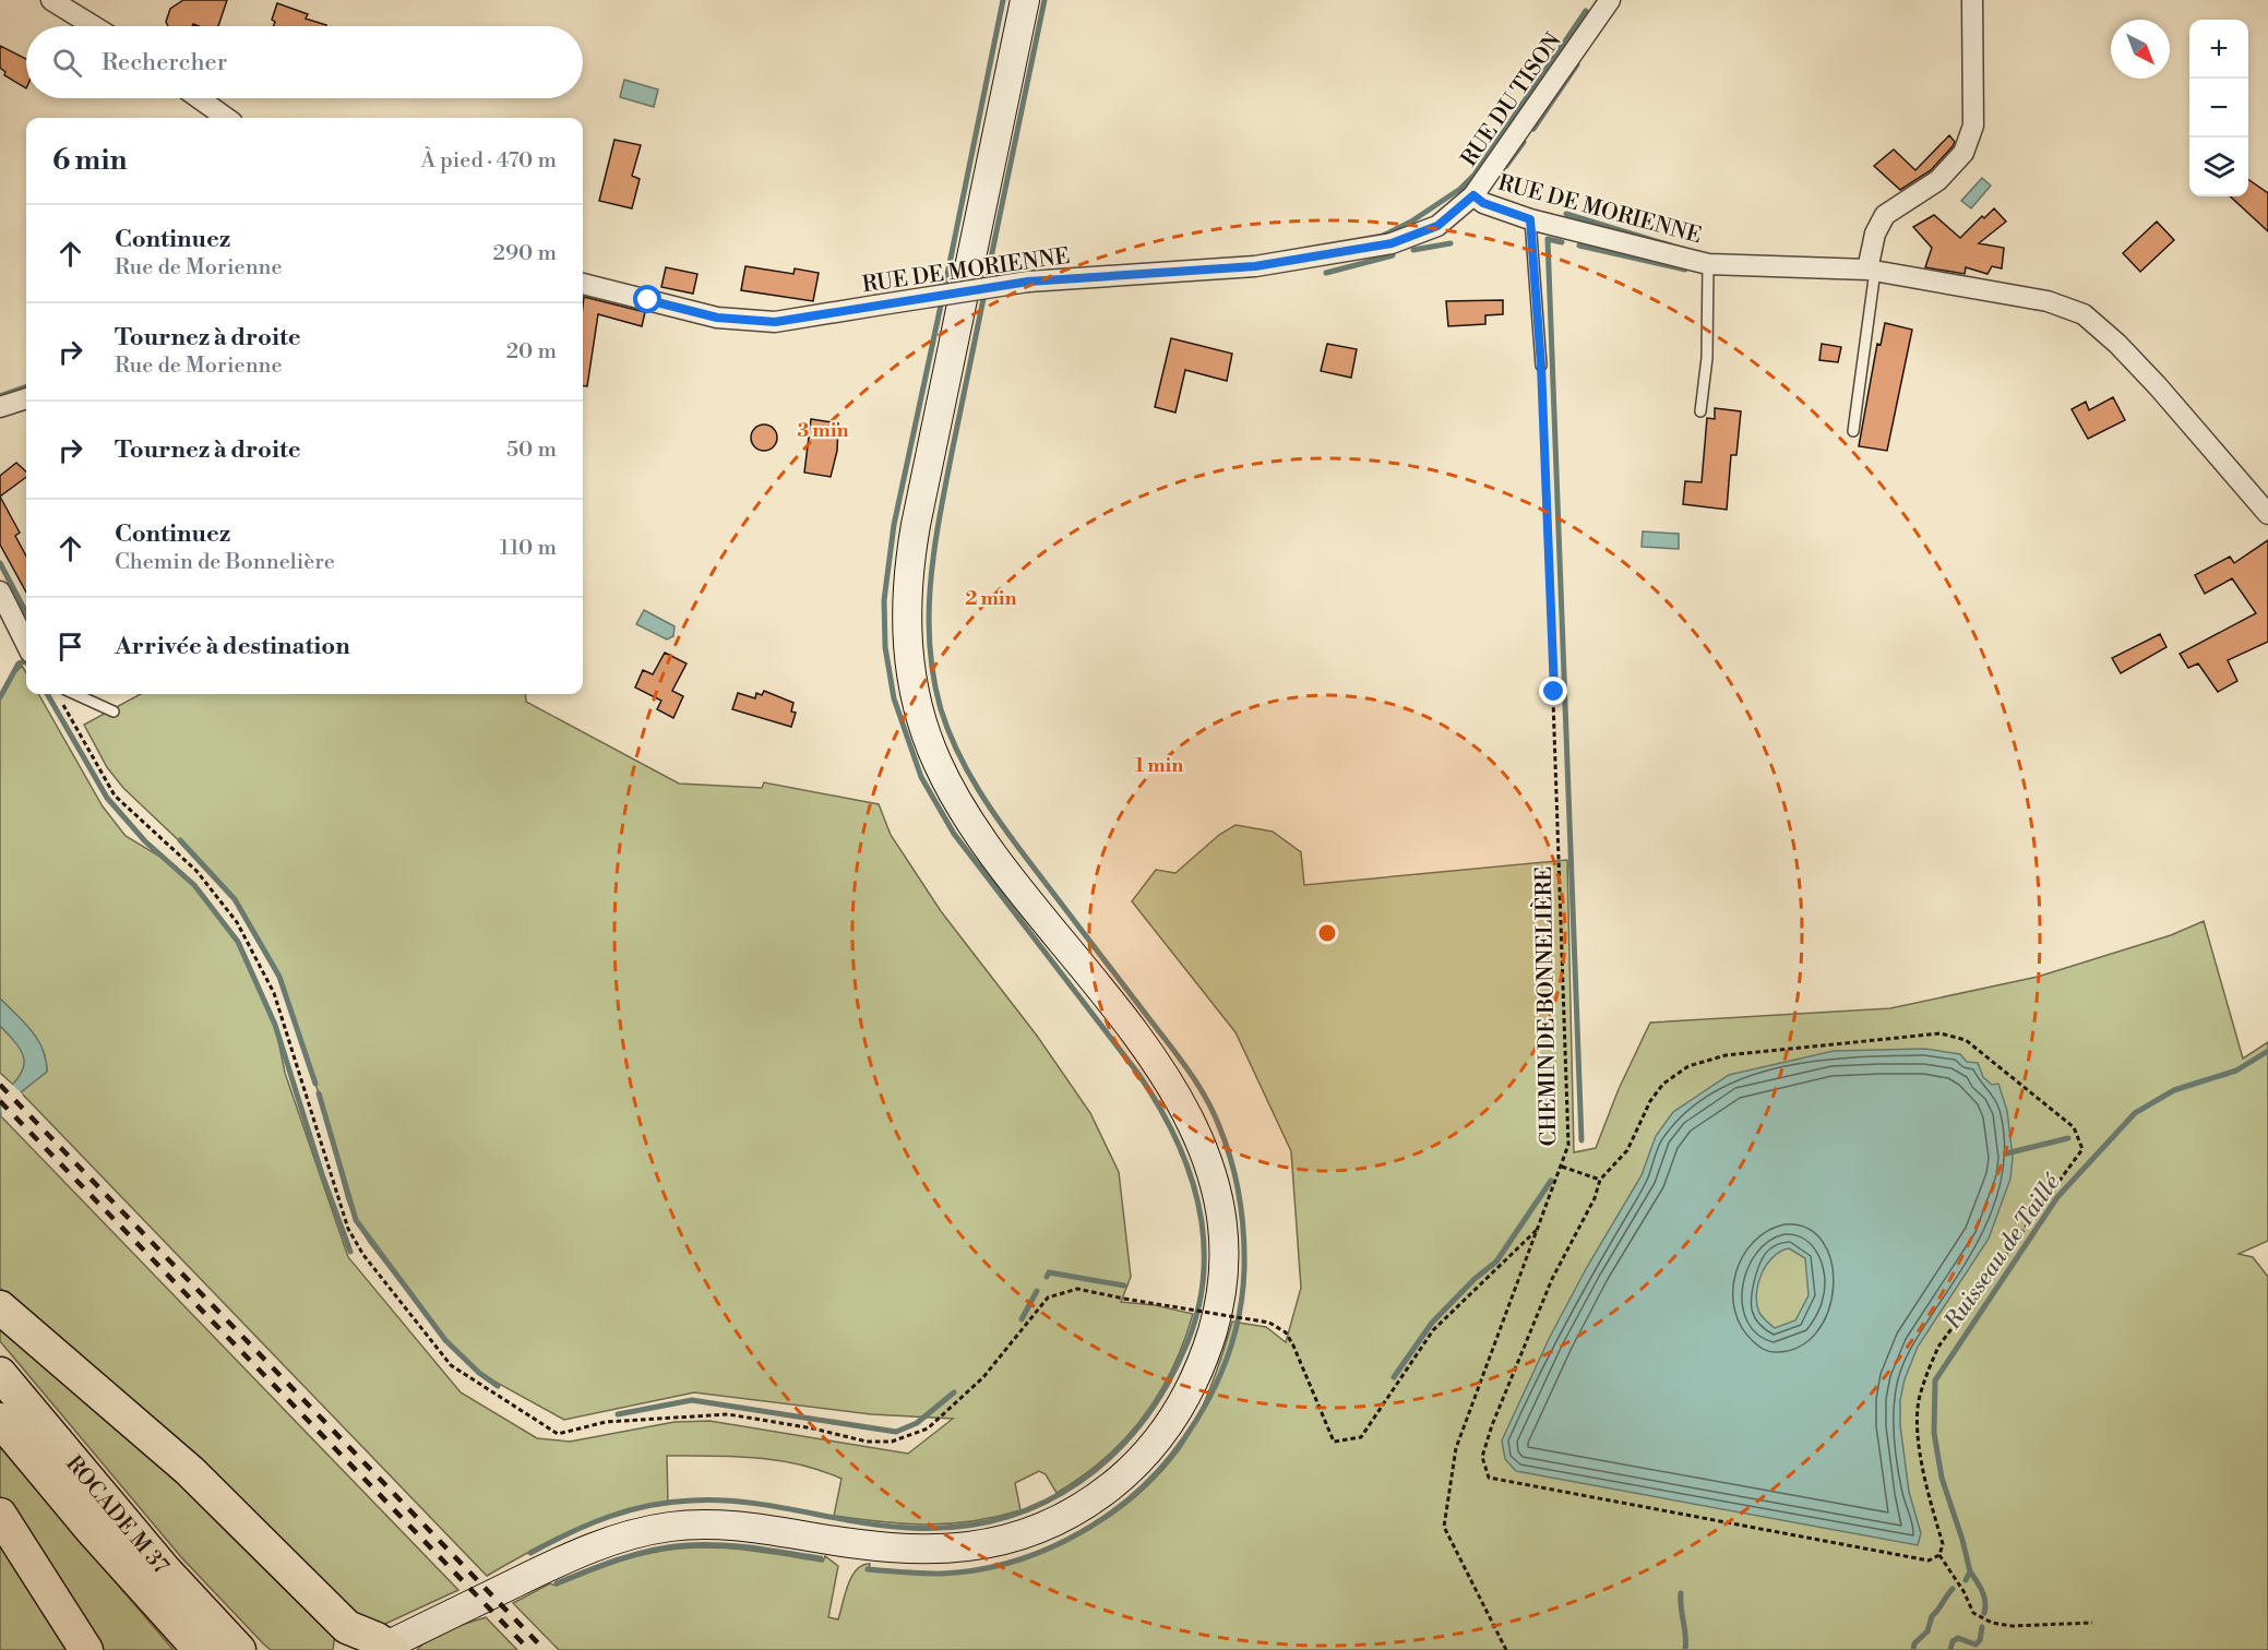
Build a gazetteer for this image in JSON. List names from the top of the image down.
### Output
{
  "streets": {
    "highway": ["ROCADE M 37"],
    "street": ["RUE DU TISON", "RUE DE MORIENNE"],
    "path": ["CHEMIN DE BONNELIÈRE"]
  },
  "crossings": [
    ["RUE DU TISON", "RUE DE MORIENNE"]
  ],
  "water": ["Ruisseau de Taillé"],
  "north": "bottom right",
  "page": {
    "map_buttons": ["+", "−"],
    "search": "Rechercher",
    "heading": ["6 min", "À pied · 470 m"],
    "list": [
      ["Continuez", "Rue de Morienne", "290 m"],
      ["Tournez à droite", "Rue de Morienne", "20 m"],
      ["Tournez à droite", "50 m"],
      ["Continuez", "Chemin de Bonnelière", "110 m"],
      "Arrivée à destination"
    ]
  },
  "rings": ["3 min", "2 min", "1 min"]
}
